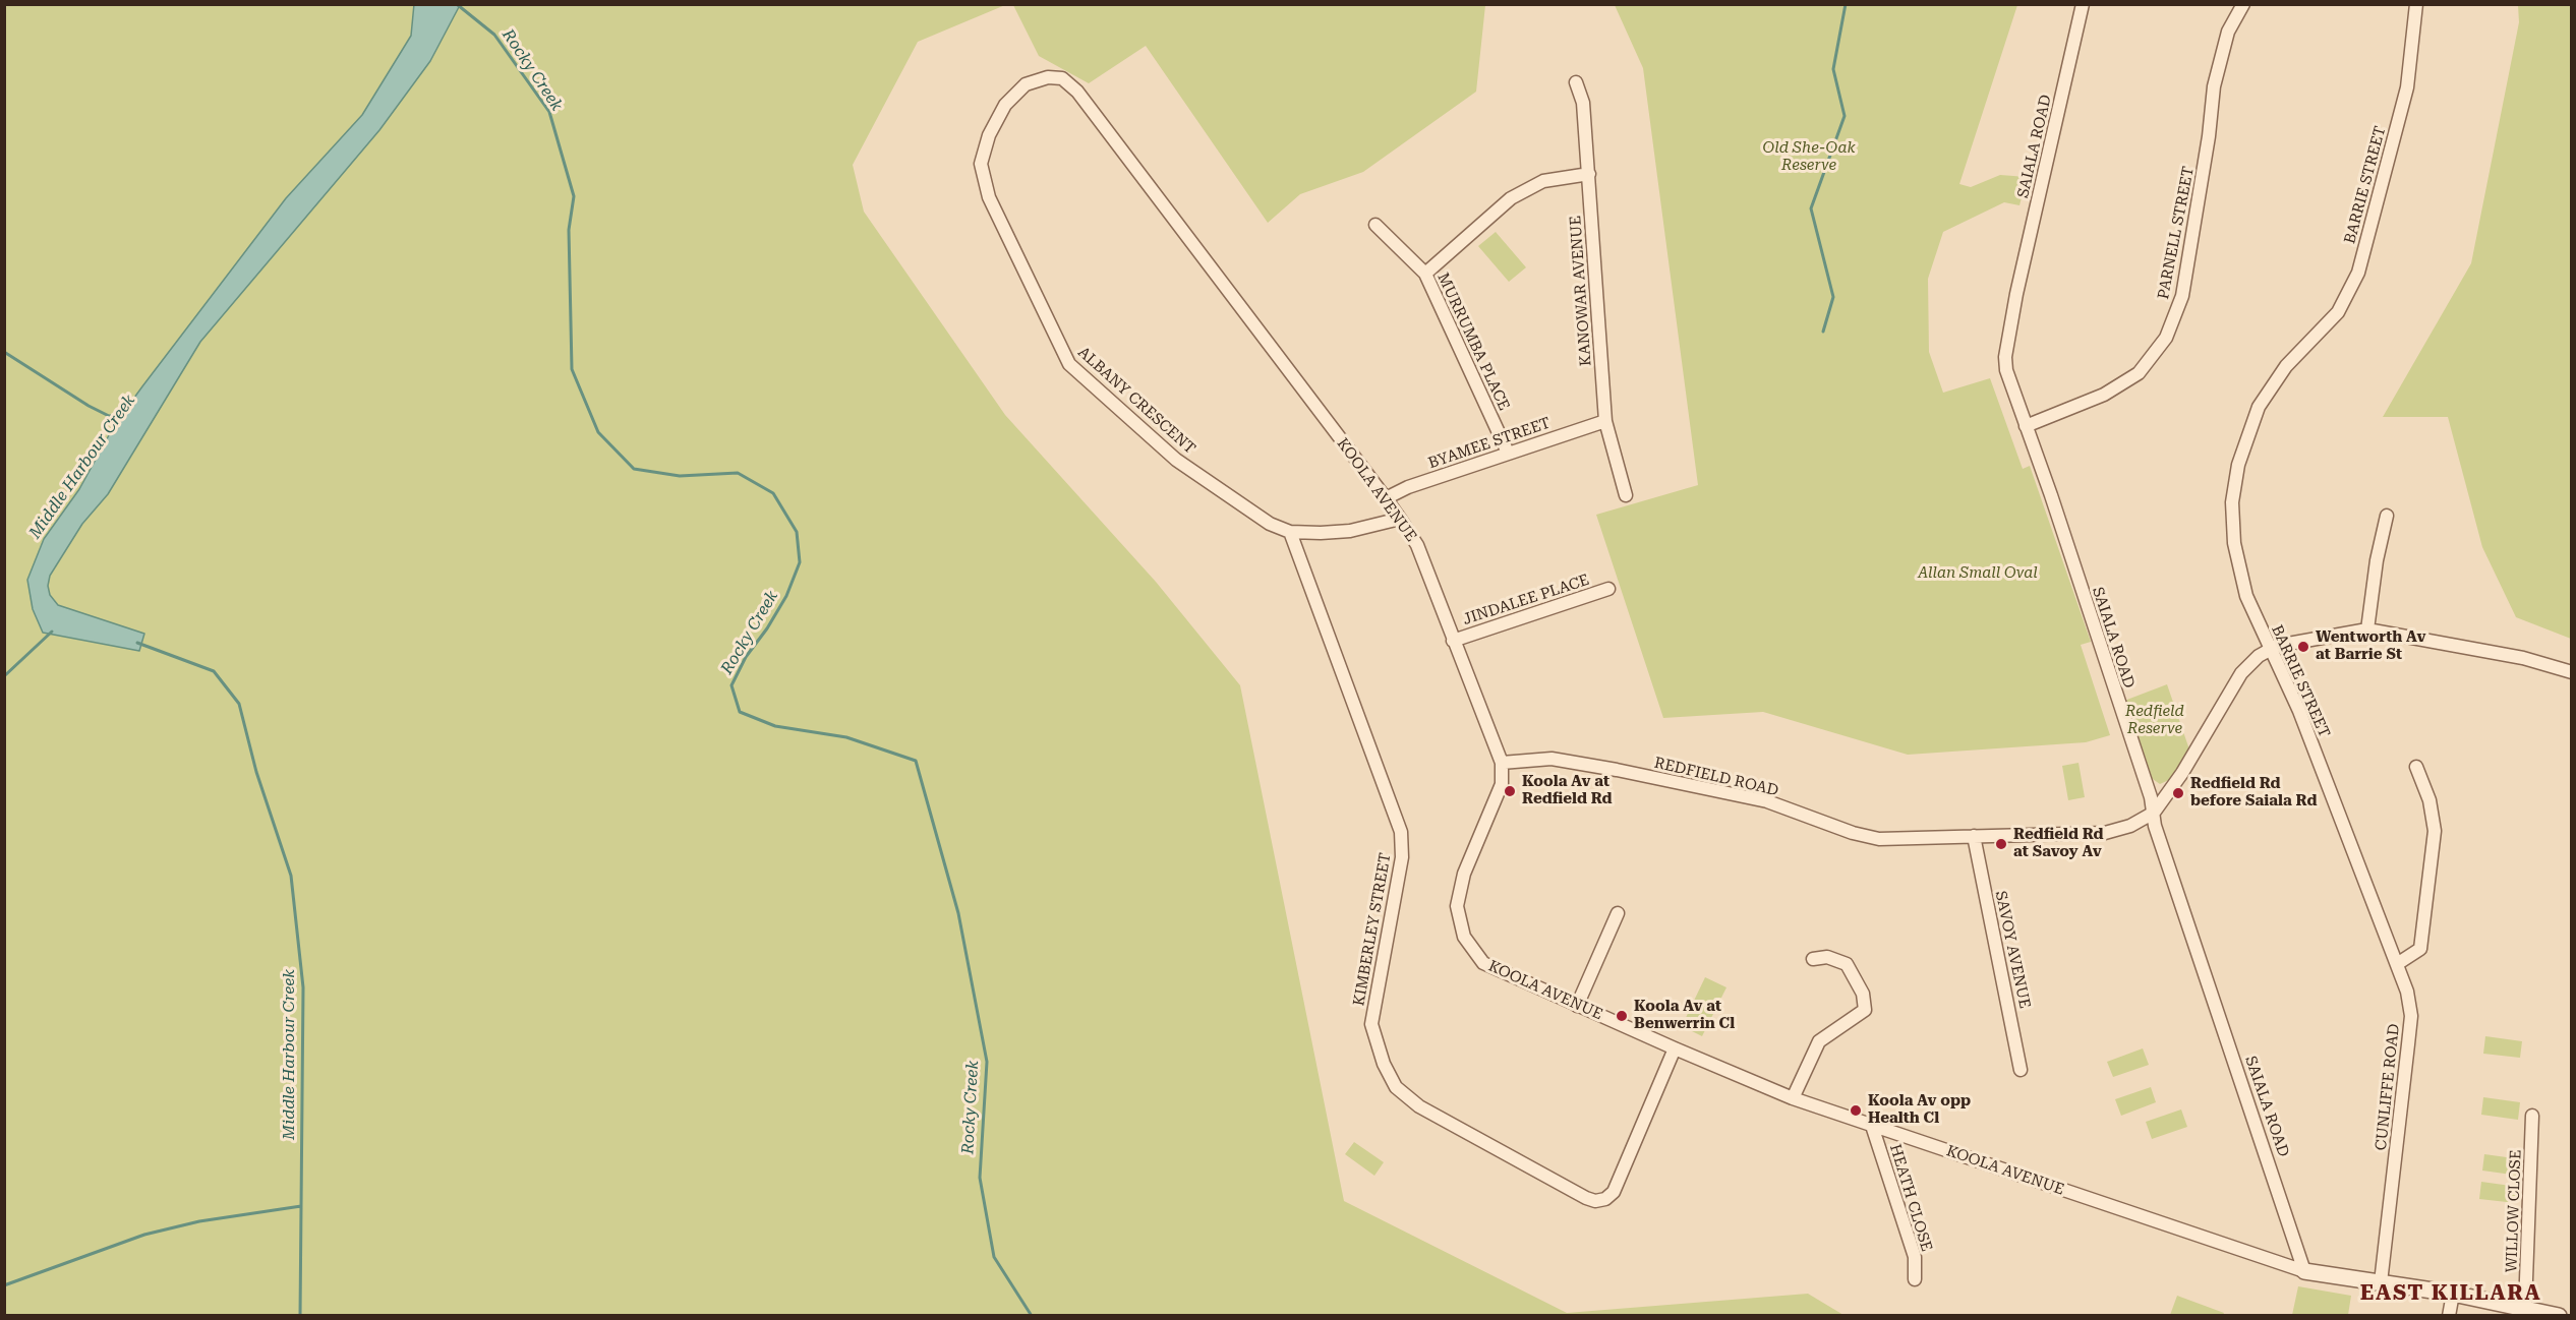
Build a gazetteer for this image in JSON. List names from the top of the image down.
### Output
{
  "streets": {
    "street": [
      "SAIALA ROAD",
      "BARRIE STREET",
      "PARNELL STREET",
      "KANOWAR AVENUE",
      "MURRUMBA PLACE",
      "ALBANY CRESCENT",
      "BYAMEE STREET",
      "KOOLA AVENUE",
      "JINDALEE PLACE",
      "REDFIELD ROAD",
      "KIMBERLEY STREET",
      "SAVOY AVENUE",
      "CUNLIFFE ROAD",
      "HEATH CLOSE",
      "WILLOW CLOSE"
    ]
  },
  "crossings": [
    ["SAIALA ROAD", "PARNELL STREET"],
    ["SAIALA ROAD", "KOOLA AVENUE"],
    ["SAIALA ROAD", "REDFIELD ROAD"],
    ["BARRIE STREET", "REDFIELD ROAD"],
    ["BARRIE STREET", "CUNLIFFE ROAD"],
    ["KANOWAR AVENUE", "BYAMEE STREET"],
    ["MURRUMBA PLACE", "BYAMEE STREET"],
    ["ALBANY CRESCENT", "KOOLA AVENUE"],
    ["ALBANY CRESCENT", "KIMBERLEY STREET"],
    ["BYAMEE STREET", "KOOLA AVENUE"],
    ["KOOLA AVENUE", "JINDALEE PLACE"],
    ["KOOLA AVENUE", "REDFIELD ROAD"],
    ["KOOLA AVENUE", "KIMBERLEY STREET"],
    ["KOOLA AVENUE", "CUNLIFFE ROAD"],
    ["KOOLA AVENUE", "HEATH CLOSE"],
    ["KOOLA AVENUE", "WILLOW CLOSE"],
    ["REDFIELD ROAD", "SAVOY AVENUE"]
  ],
  "districts": ["EAST KILLARA"],
  "water": ["Rocky Creek", "Middle Harbour Creek"],
  "parks": ["Old She-Oak Reserve", "Allan Small Oval", "Redfield Reserve"],
  "places": [
    "Wentworth Av at Barrie St",
    "Koola Av at Redfield Rd",
    "Redfield Rd before Saiala Rd",
    "Redfield Rd at Savoy Av",
    "Koola Av at Benwerrin Cl",
    "Koola Av opp Health Cl"
  ]
}
